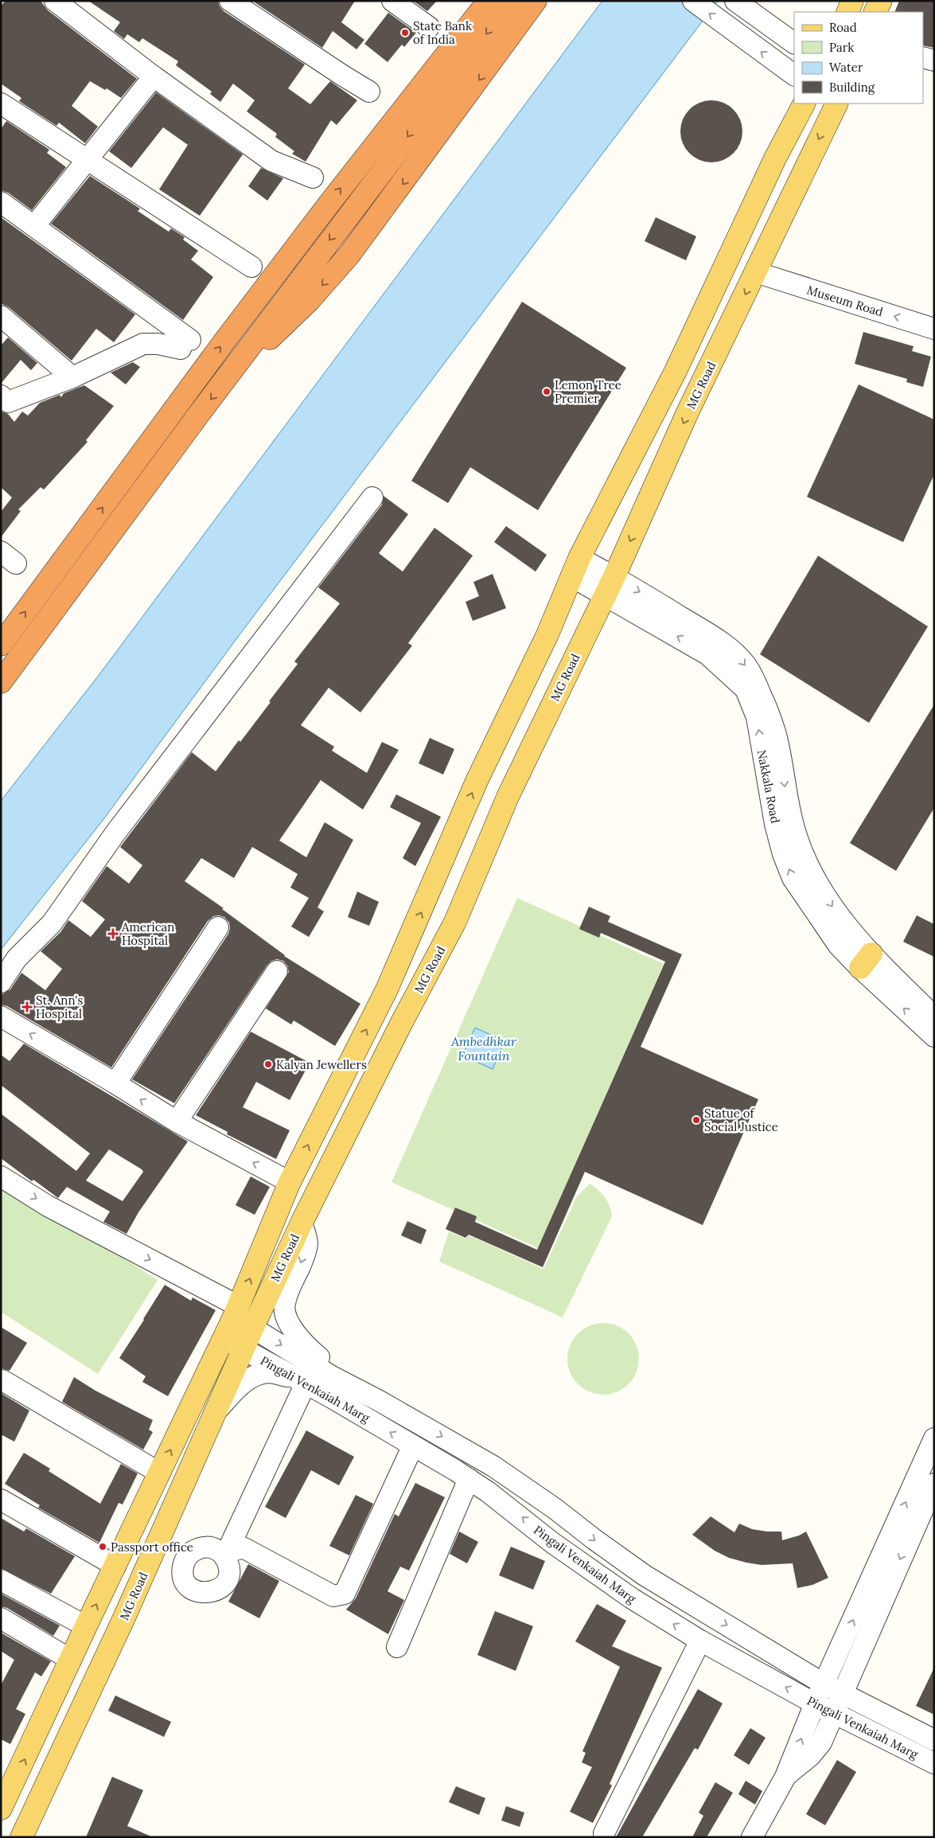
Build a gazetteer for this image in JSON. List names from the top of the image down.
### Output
{
  "streets": {
    "main road": ["MG Road"],
    "street": ["Museum Road", "Nakkala Road", "Pingali Venkaiah Marg"]
  },
  "crossings": [
    ["Museum Road", "MG Road"],
    ["MG Road", "Nakkala Road"],
    ["MG Road", "Pingali Venkaiah Marg"]
  ],
  "one_way": ["Museum Road"],
  "water": ["Ambedhkar Fountain"],
  "places": {
    "other": [
      "State Bank of India",
      "Lemon Tree Premier",
      "Kalyan Jewellers",
      "Statue of Social Justice",
      "Passport office"
    ],
    "health": ["American Hospital", "St. Ann's Hospital"]
  },
  "legend": [
    "Road",
    "Park",
    "Water",
    "Building"
  ]
}
